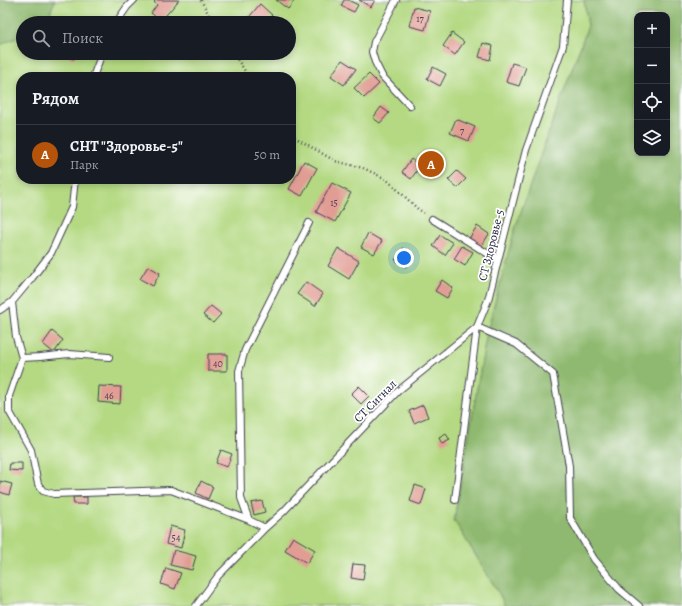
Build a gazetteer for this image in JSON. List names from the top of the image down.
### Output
{
  "streets": {
    "lane": ["СТ Здоровье-5", "СТ Сигнал"]
  },
  "crossings": [
    ["СТ Здоровье-5", "СТ Сигнал"]
  ],
  "house_numbers": [
    "17",
    "7",
    "15",
    "40",
    "46",
    "54"
  ],
  "page": {
    "map_buttons": ["+", "−"],
    "search": "Поиск",
    "heading": "Рядом",
    "list": [
      {
        "mark": "A",
        "name": "СНТ \"Здоровье-5\"",
        "note": "Парк",
        "value": "50 m"
      }
    ],
    "pins": "A"
  }
}
